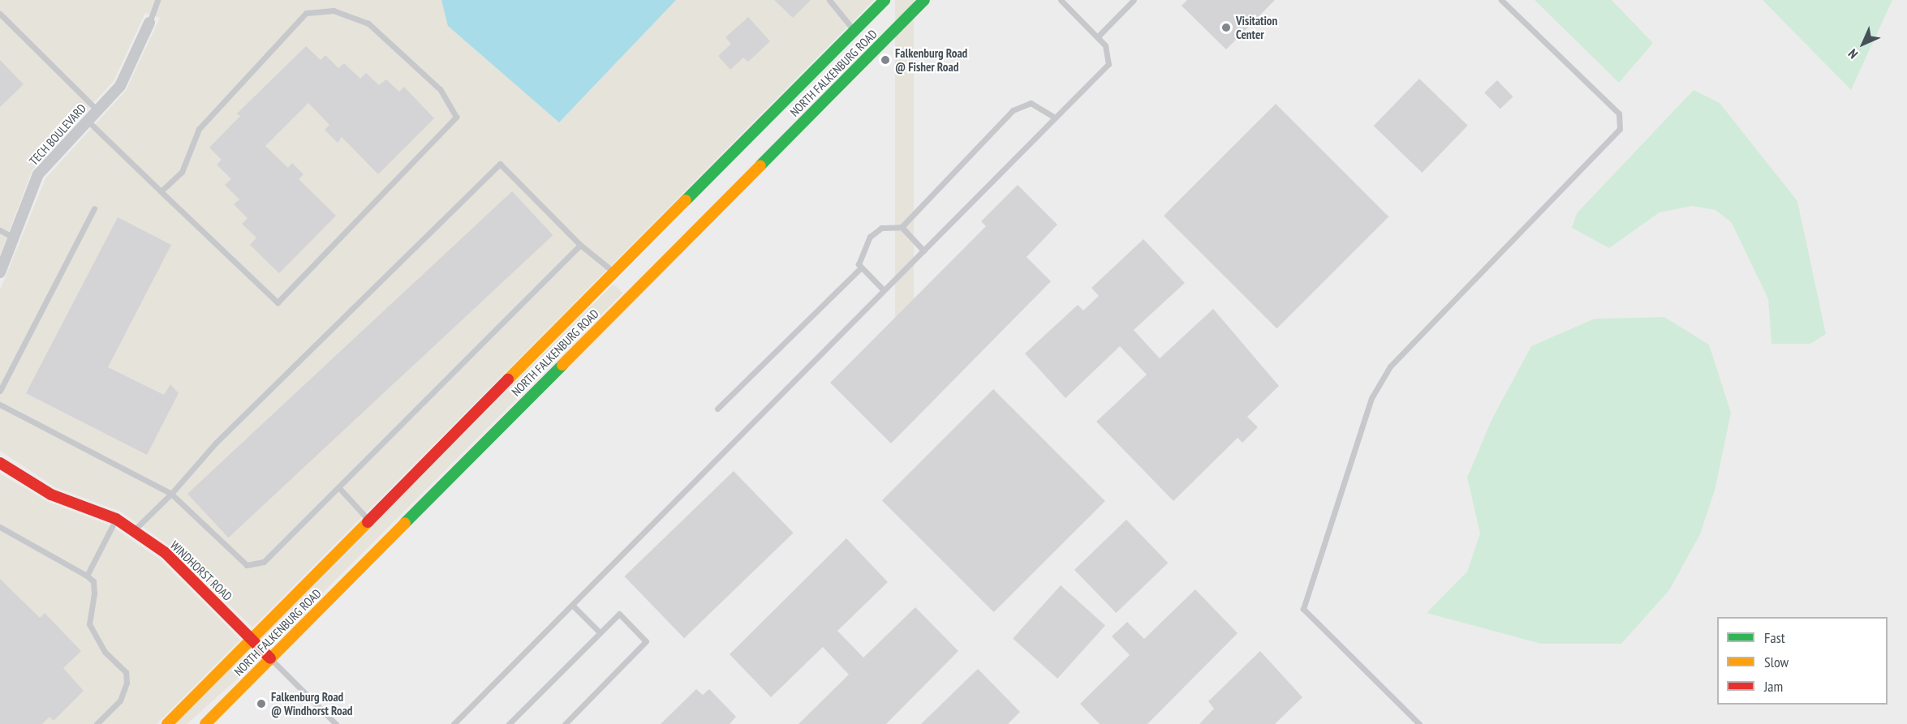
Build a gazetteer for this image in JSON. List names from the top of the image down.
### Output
{
  "streets": {
    "street": ["NORTH FALKENBURG ROAD", "TECH BOULEVARD", "WINDHORST ROAD"]
  },
  "crossings": [
    ["NORTH FALKENBURG ROAD", "WINDHORST ROAD"]
  ],
  "places": ["Visitation Center", "Falkenburg Road @ Fisher Road", "Falkenburg Road @ Windhorst Road"],
  "legend": ["Fast", "Slow", "Jam"],
  "north": "bottom left"
}
